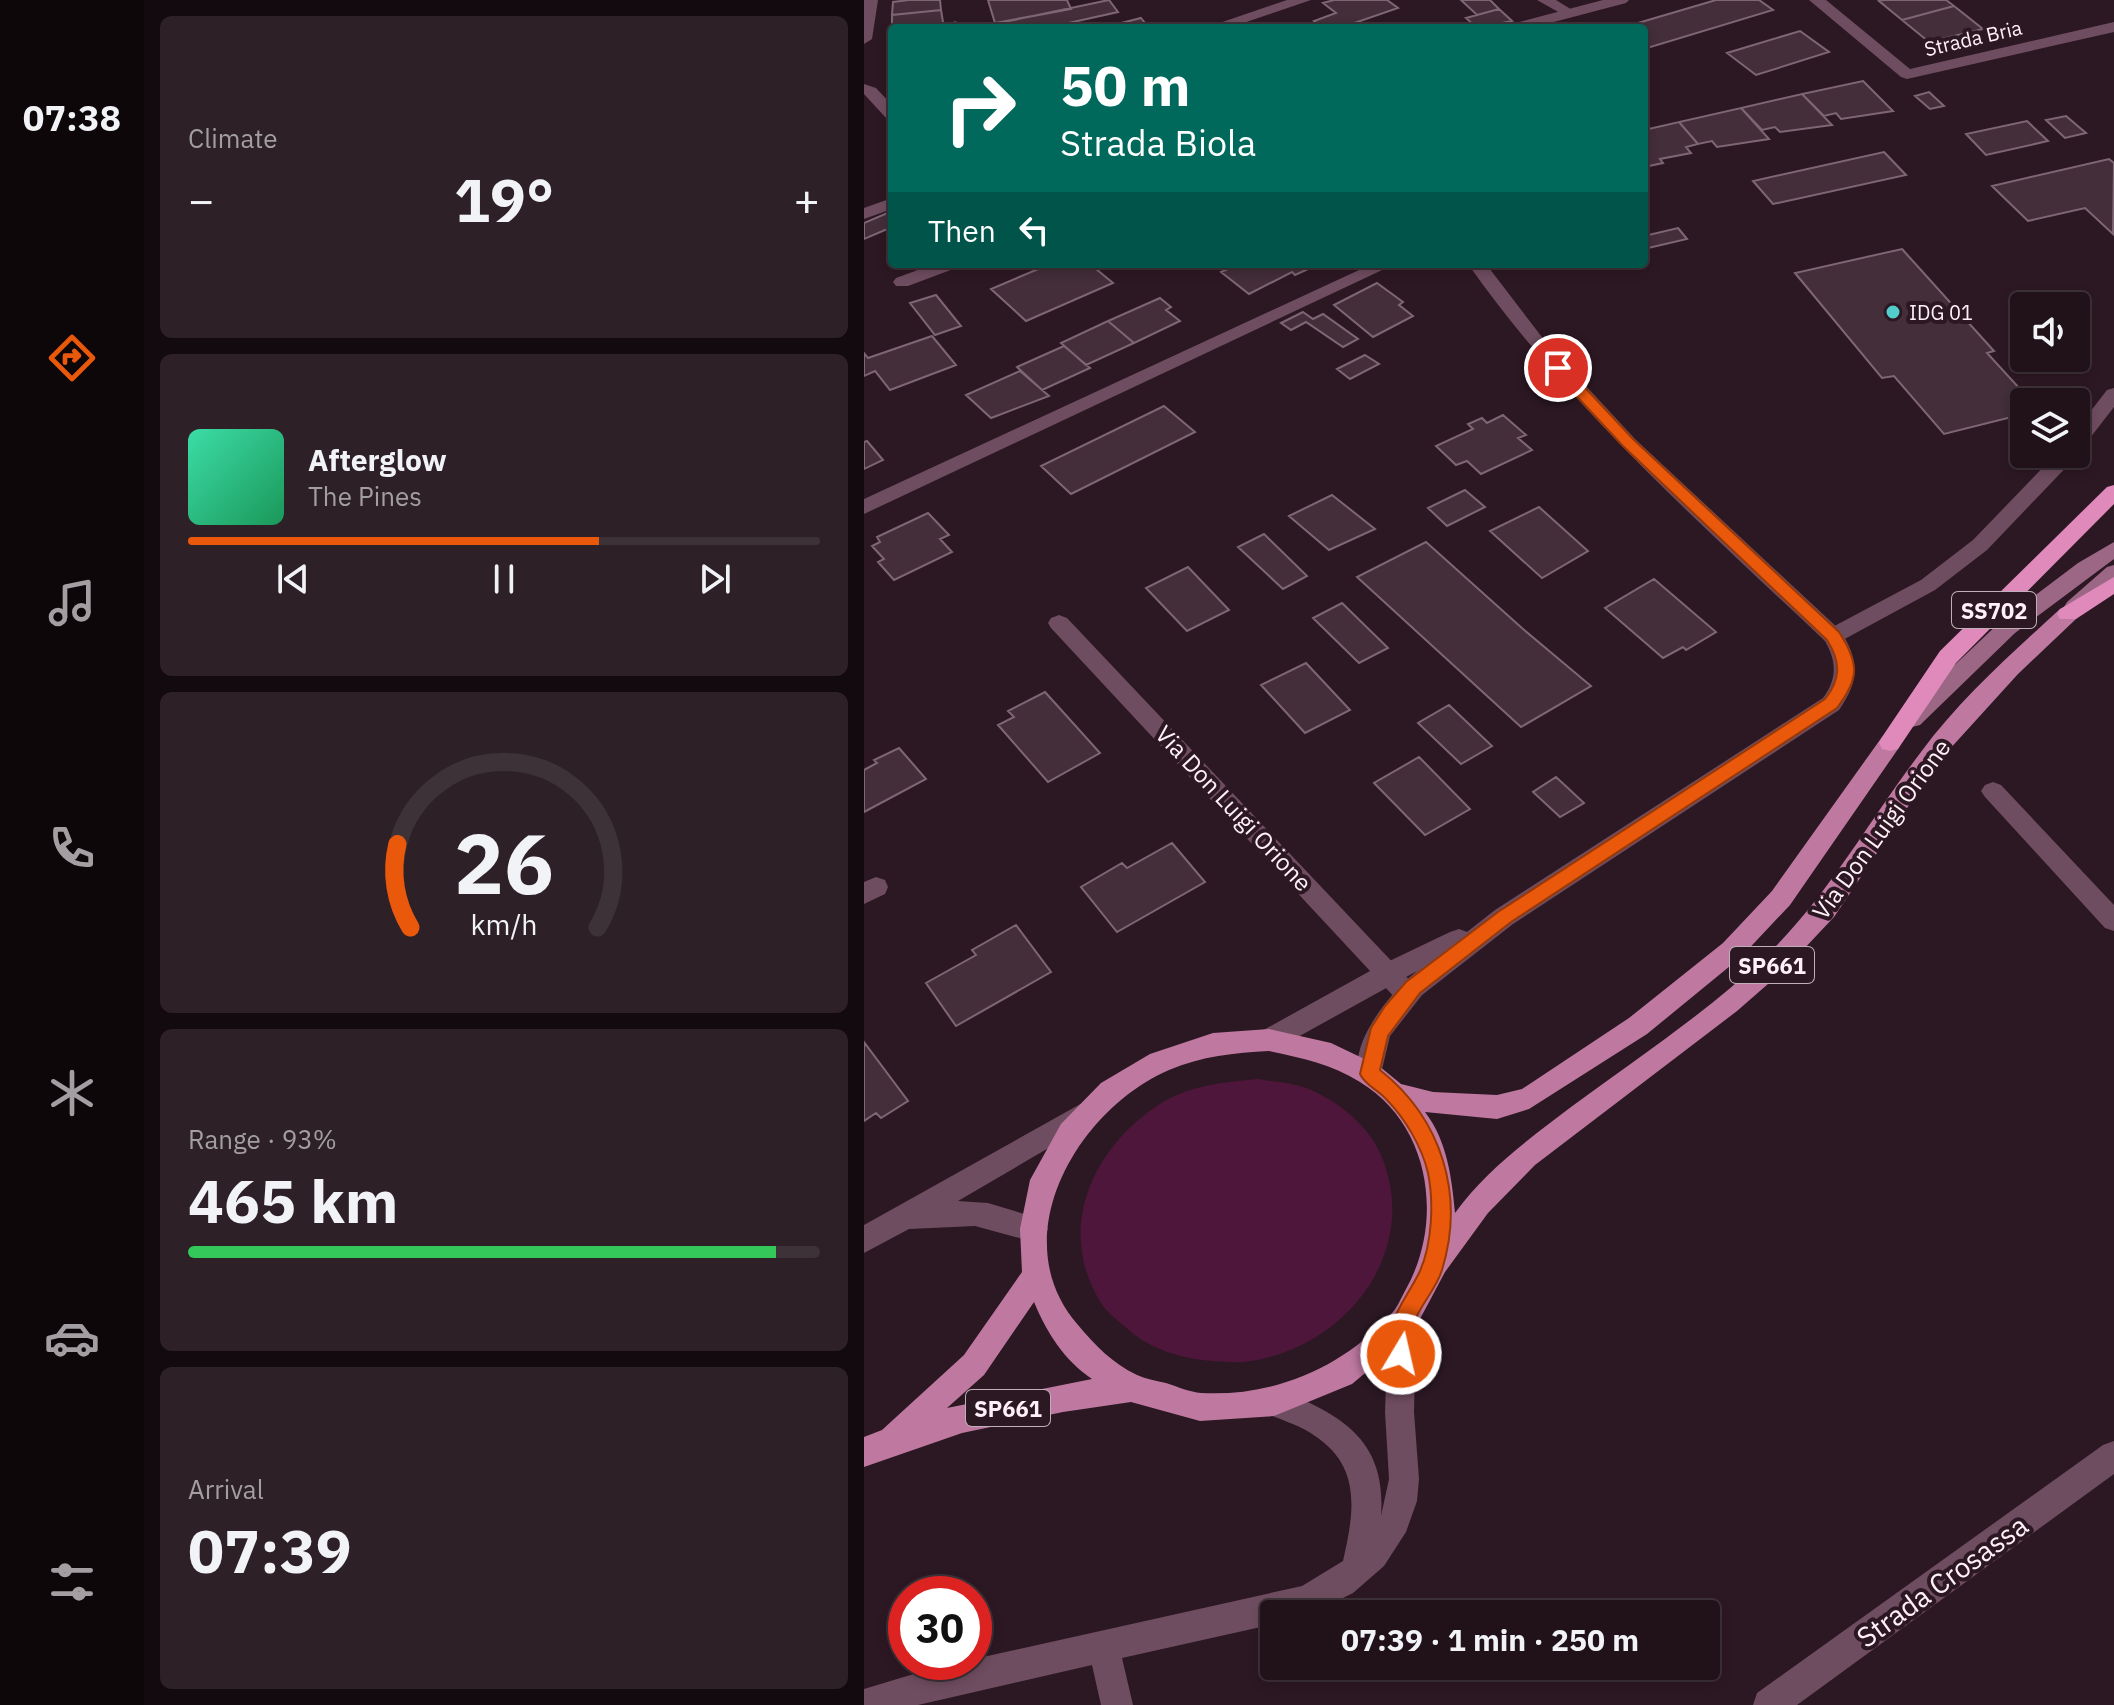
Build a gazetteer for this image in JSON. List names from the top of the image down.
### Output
{
  "streets": {
    "highway": ["SS702"],
    "main road": ["Via Don Luigi Orione", "SP661"],
    "street": ["Strada Bria", "Strada Crosassa"]
  },
  "crossings": [
    ["SS702", "Via Don Luigi Orione"],
    ["Via Don Luigi Orione", "SP661"]
  ],
  "places": ["IDG 01"],
  "page": {
    "tabs": "07:38",
    "tile": [
      "Climate",
      ["Range · 93%", "465 km"],
      ["Arrival", "07:39"]
    ],
    "turn": ["50 m", "Strada Biola"],
    "heat": ["−", "19°", "+"],
    "then": "Then",
    "song": ["Afterglow", "The Pines"],
    "limit": "30",
    "trip": "07:39 · 1 min · 250 m",
    "gauge": ["26", "km/h"]
  }
}
